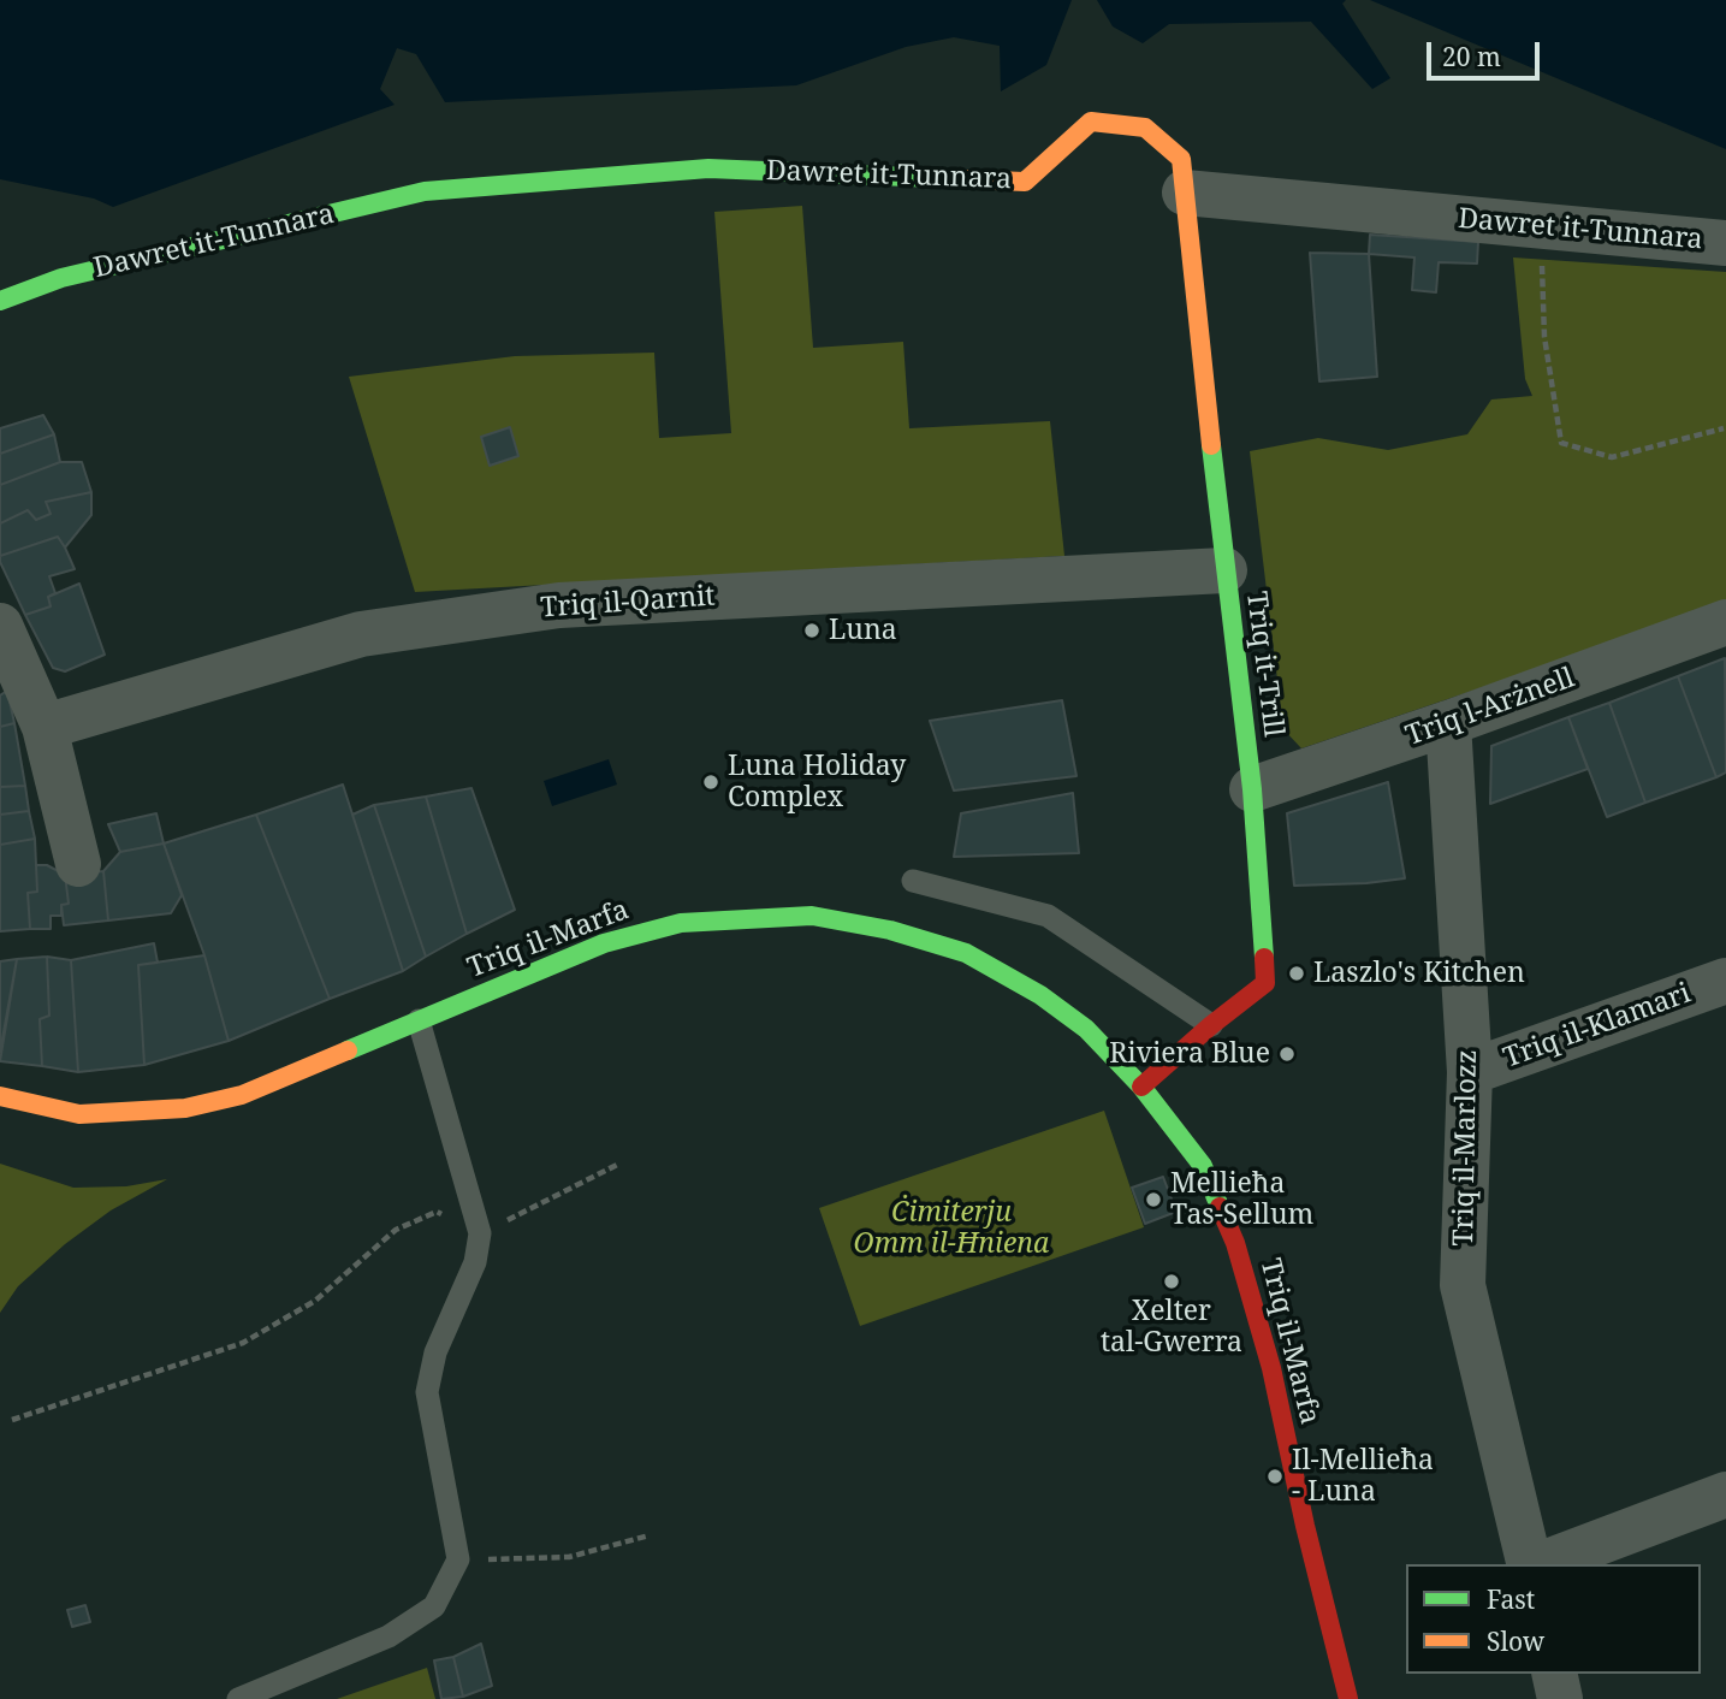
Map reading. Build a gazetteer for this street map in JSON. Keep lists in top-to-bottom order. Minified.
{"streets":{"street":["Dawret it-Tunnara","Triq il-Qarnit","Triq it-Trill","Triq l-Arżnell","Triq il-Marfa","Triq il-Klamari","Triq il-Marlozz"]},"crossings":[["Dawret it-Tunnara","Triq it-Trill"],["Triq il-Qarnit","Triq it-Trill"],["Triq it-Trill","Triq l-Arżnell"],["Triq it-Trill","Triq il-Marfa"],["Triq l-Arżnell","Triq il-Marlozz"],["Triq il-Klamari","Triq il-Marlozz"]],"parks":["Ċimiterju Omm il-Ħniena"],"places":["Luna","Luna Holiday Complex","Laszlo's Kitchen","Riviera Blue","Mellieħa Tas-Sellum","Xelter tal-Gwerra","Il-Mellieħa - Luna"],"legend":["Fast","Slow"],"scale_bar":"20 m"}
